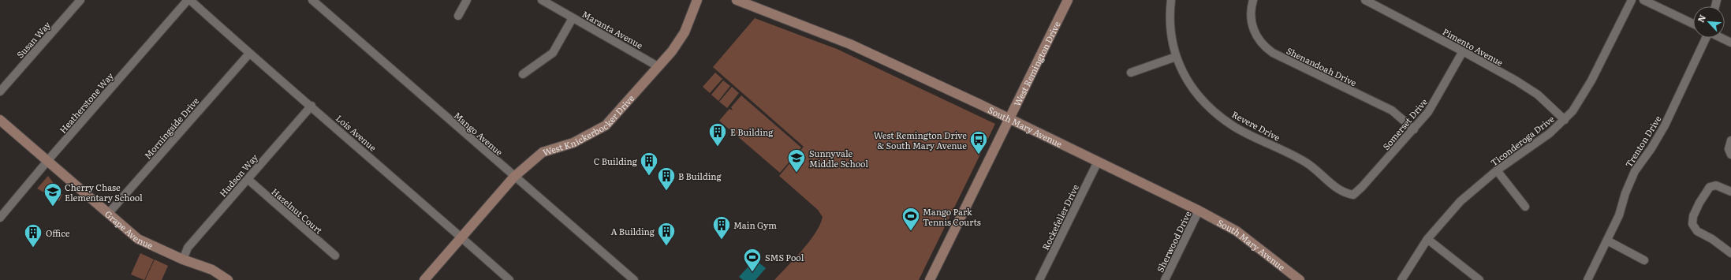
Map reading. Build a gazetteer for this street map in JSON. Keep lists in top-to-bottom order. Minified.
{"streets":{"street":["Maranta Avenue","Susan Way","Pimento Avenue","West Remington Drive","Shenandoah Drive","Heatherstone Way","West Knickerbocker Drive","Somerset Drive","Revere Drive","South Mary Avenue","Morningside Drive","Lois Avenue","Mango Avenue","Ticonderoga Drive","Trenton Drive","Hudson Way","Hazelnut Court","Rockefeller Drive","Grape Avenue","Sherwood Drive"]},"crossings":[["Maranta Avenue","West Knickerbocker Drive"],["Pimento Avenue","Somerset Drive"],["Pimento Avenue","Ticonderoga Drive"],["West Remington Drive","South Mary Avenue"],["Shenandoah Drive","Somerset Drive"],["Heatherstone Way","Grape Avenue"],["West Knickerbocker Drive","Lois Avenue"],["West Knickerbocker Drive","Mango Avenue"],["Somerset Drive","Revere Drive"],["South Mary Avenue","Rockefeller Drive"],["South Mary Avenue","Sherwood Drive"],["Morningside Drive","Lois Avenue"],["Morningside Drive","Grape Avenue"],["Lois Avenue","Hudson Way"],["Hudson Way","Hazelnut Court"],["Hudson Way","Grape Avenue"]],"places":{"building":["E Building","C Building","B Building","Main Gym","A Building","Office"],"bus stop":["West Remington Drive & South Mary Avenue"],"school or university":["Sunnyvale Middle School","Cherry Chase Elementary School"],"sports":["Mango Park Tennis Courts","SMS Pool"]},"north":"top left"}
